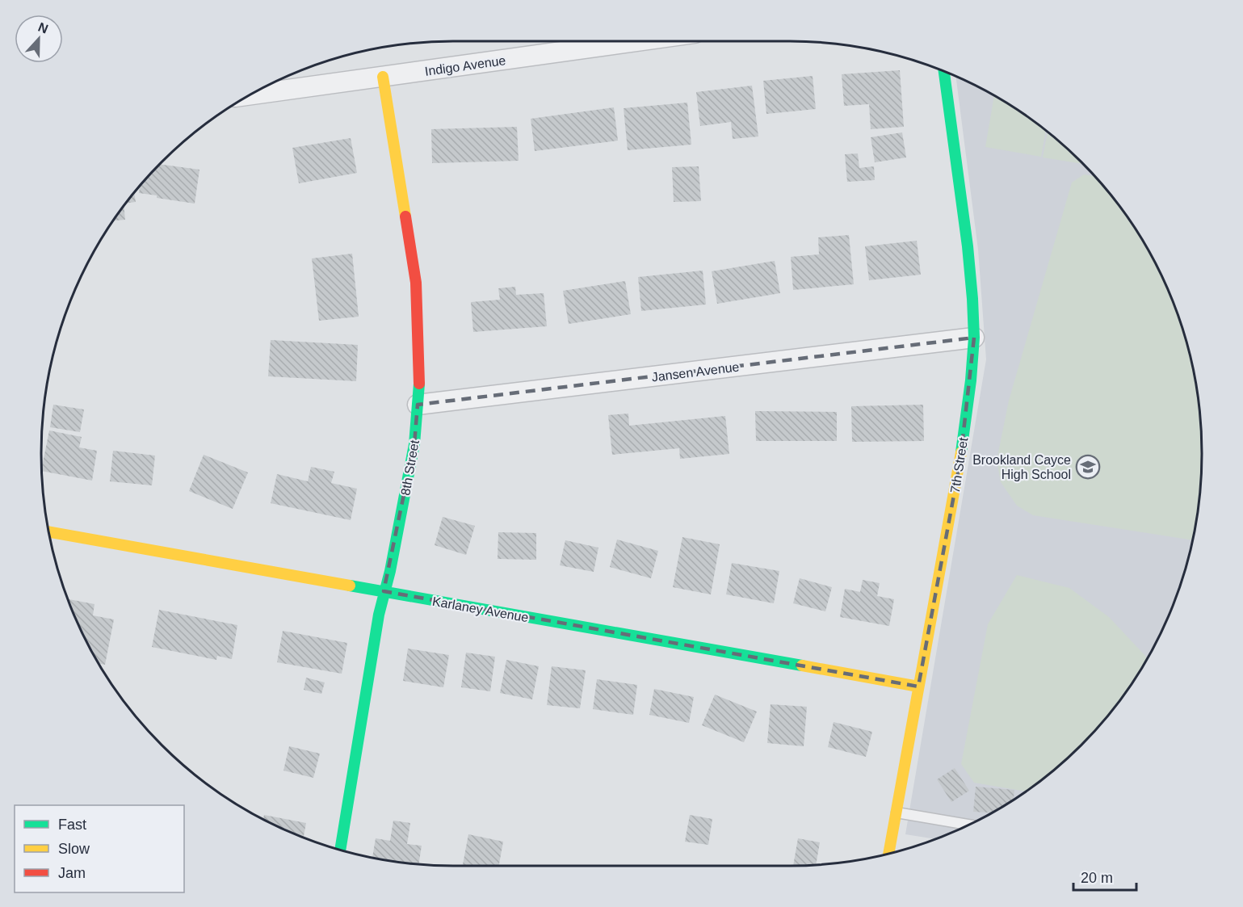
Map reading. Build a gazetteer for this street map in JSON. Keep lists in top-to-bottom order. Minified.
{"streets":{"street":["Indigo Avenue","Jansen Avenue","7th Street","8th Street","Karlaney Avenue"]},"crossings":[["Indigo Avenue","8th Street"],["Jansen Avenue","7th Street"],["Jansen Avenue","8th Street"],["7th Street","Karlaney Avenue"],["8th Street","Karlaney Avenue"]],"places":{"school or university":["Brookland Cayce High School"]},"legend":["Fast","Slow","Jam"],"scale_bar":"20 m","north":"top"}
